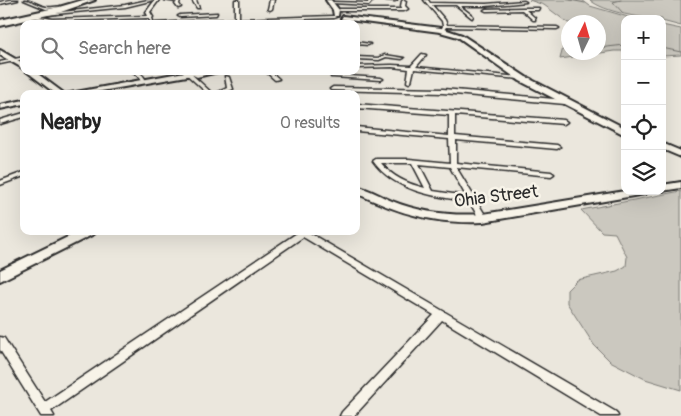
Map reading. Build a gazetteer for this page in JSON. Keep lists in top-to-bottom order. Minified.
{"streets":{"street":["Ohia Street"]},"north":"top","page":{"map_buttons":["+","−"],"search":"Search here","heading":["Nearby","0 results"]}}
